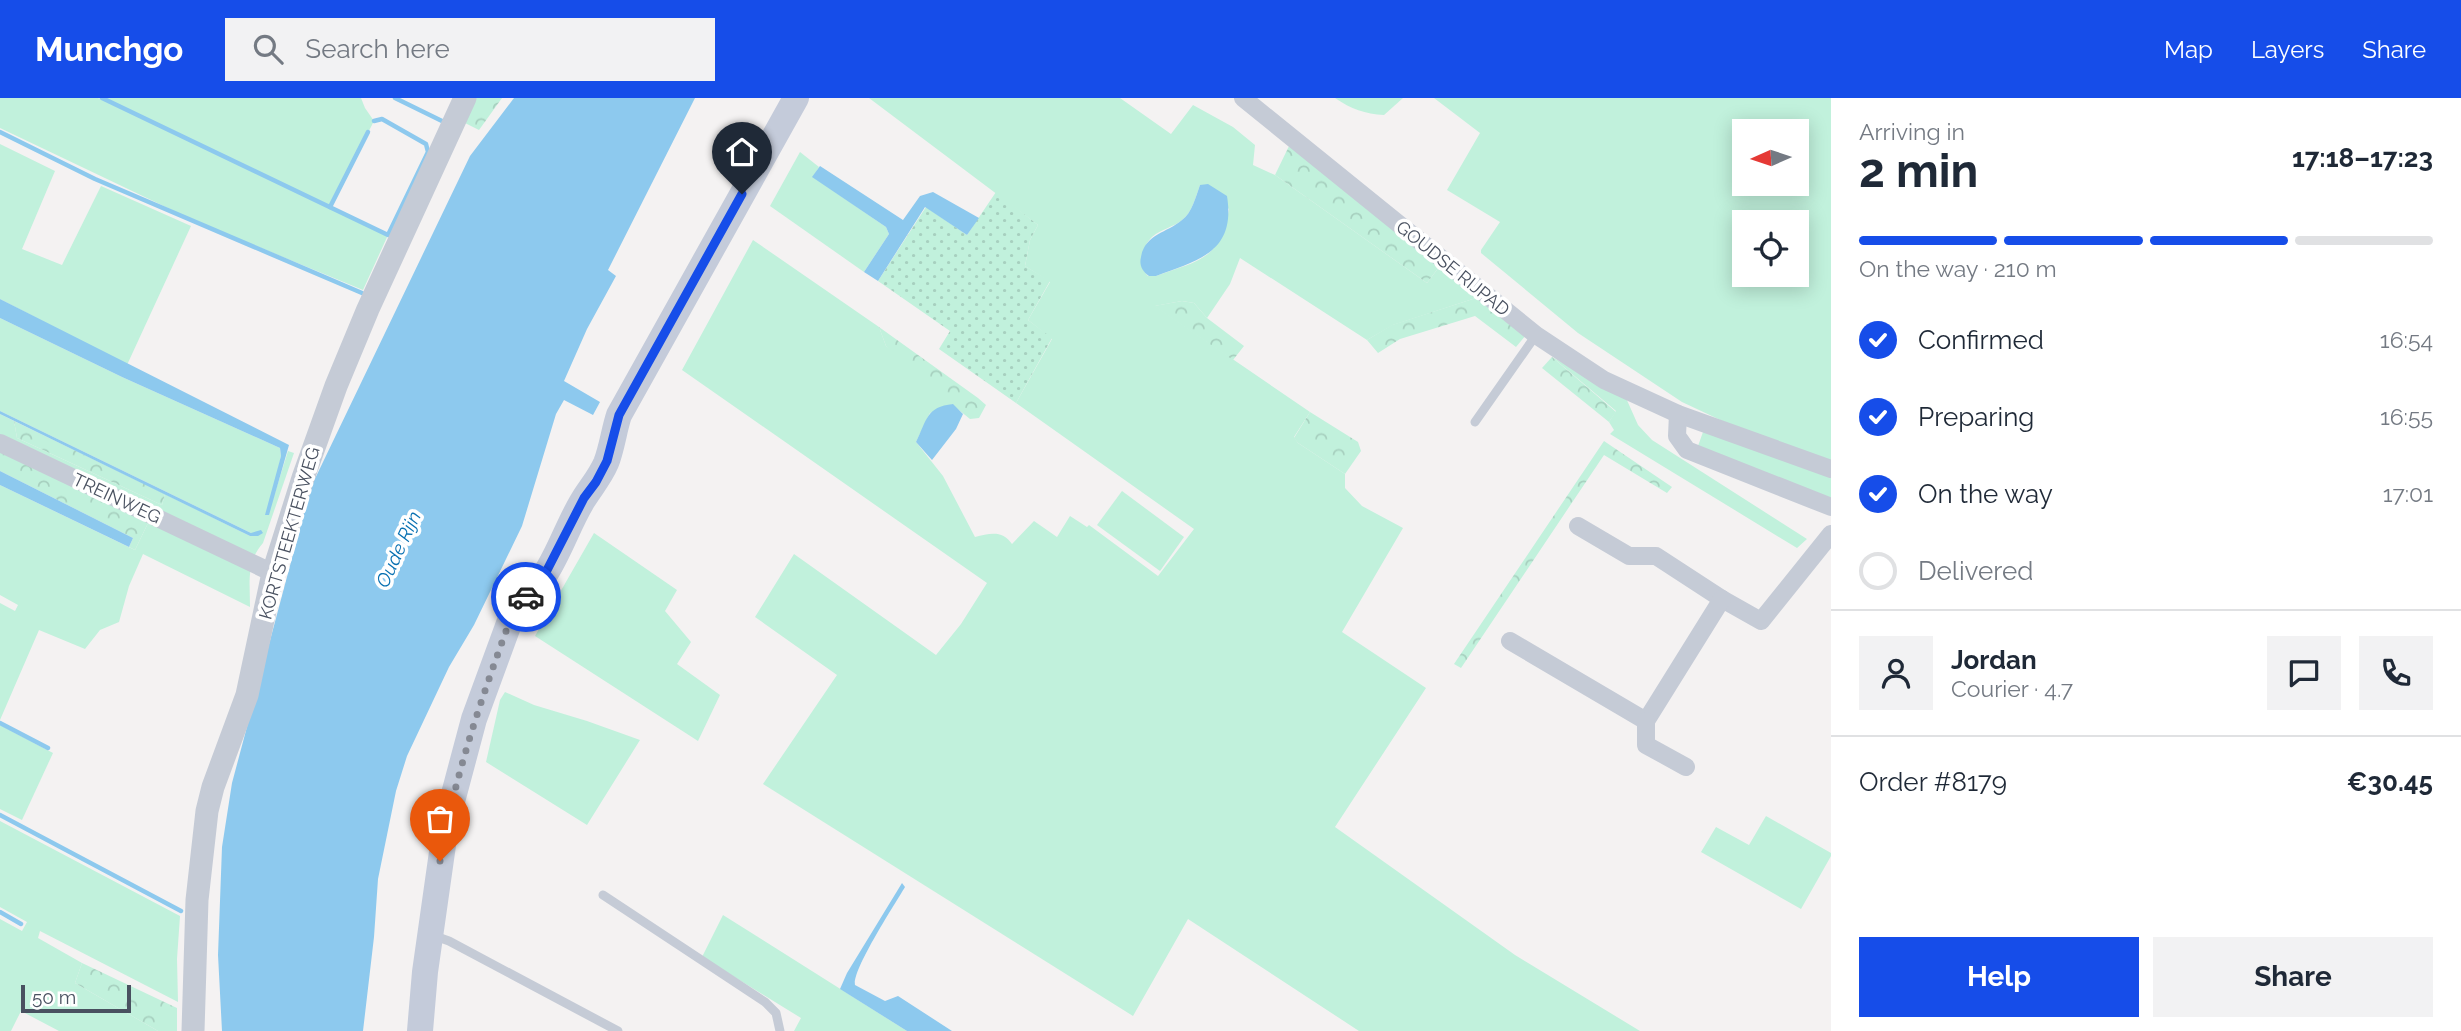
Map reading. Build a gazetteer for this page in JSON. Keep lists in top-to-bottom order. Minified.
{"streets":{"street":["GOUDSE RIJPAD","TREINWEG","KORTSTEEKTERWEG"]},"crossings":[["TREINWEG","KORTSTEEKTERWEG"]],"water":["Oude Rijn"],"scale_bar":"50 m","north":"left","page":{"header":"Munchgo","search":"Search here","nav":["Map","Layers","Share"],"heading":["2 min","Arriving in","17:18–17:23"],"panel":["Jordan","Courier · 4.7","Order #8179","€30.45"],"bar":"On the way · 210 m","list":[["Confirmed","16:54"],["Preparing","16:55"],["On the way","17:01"],"Delivered"],"buttons":["Help","Share"],"scale":"50 m"}}
